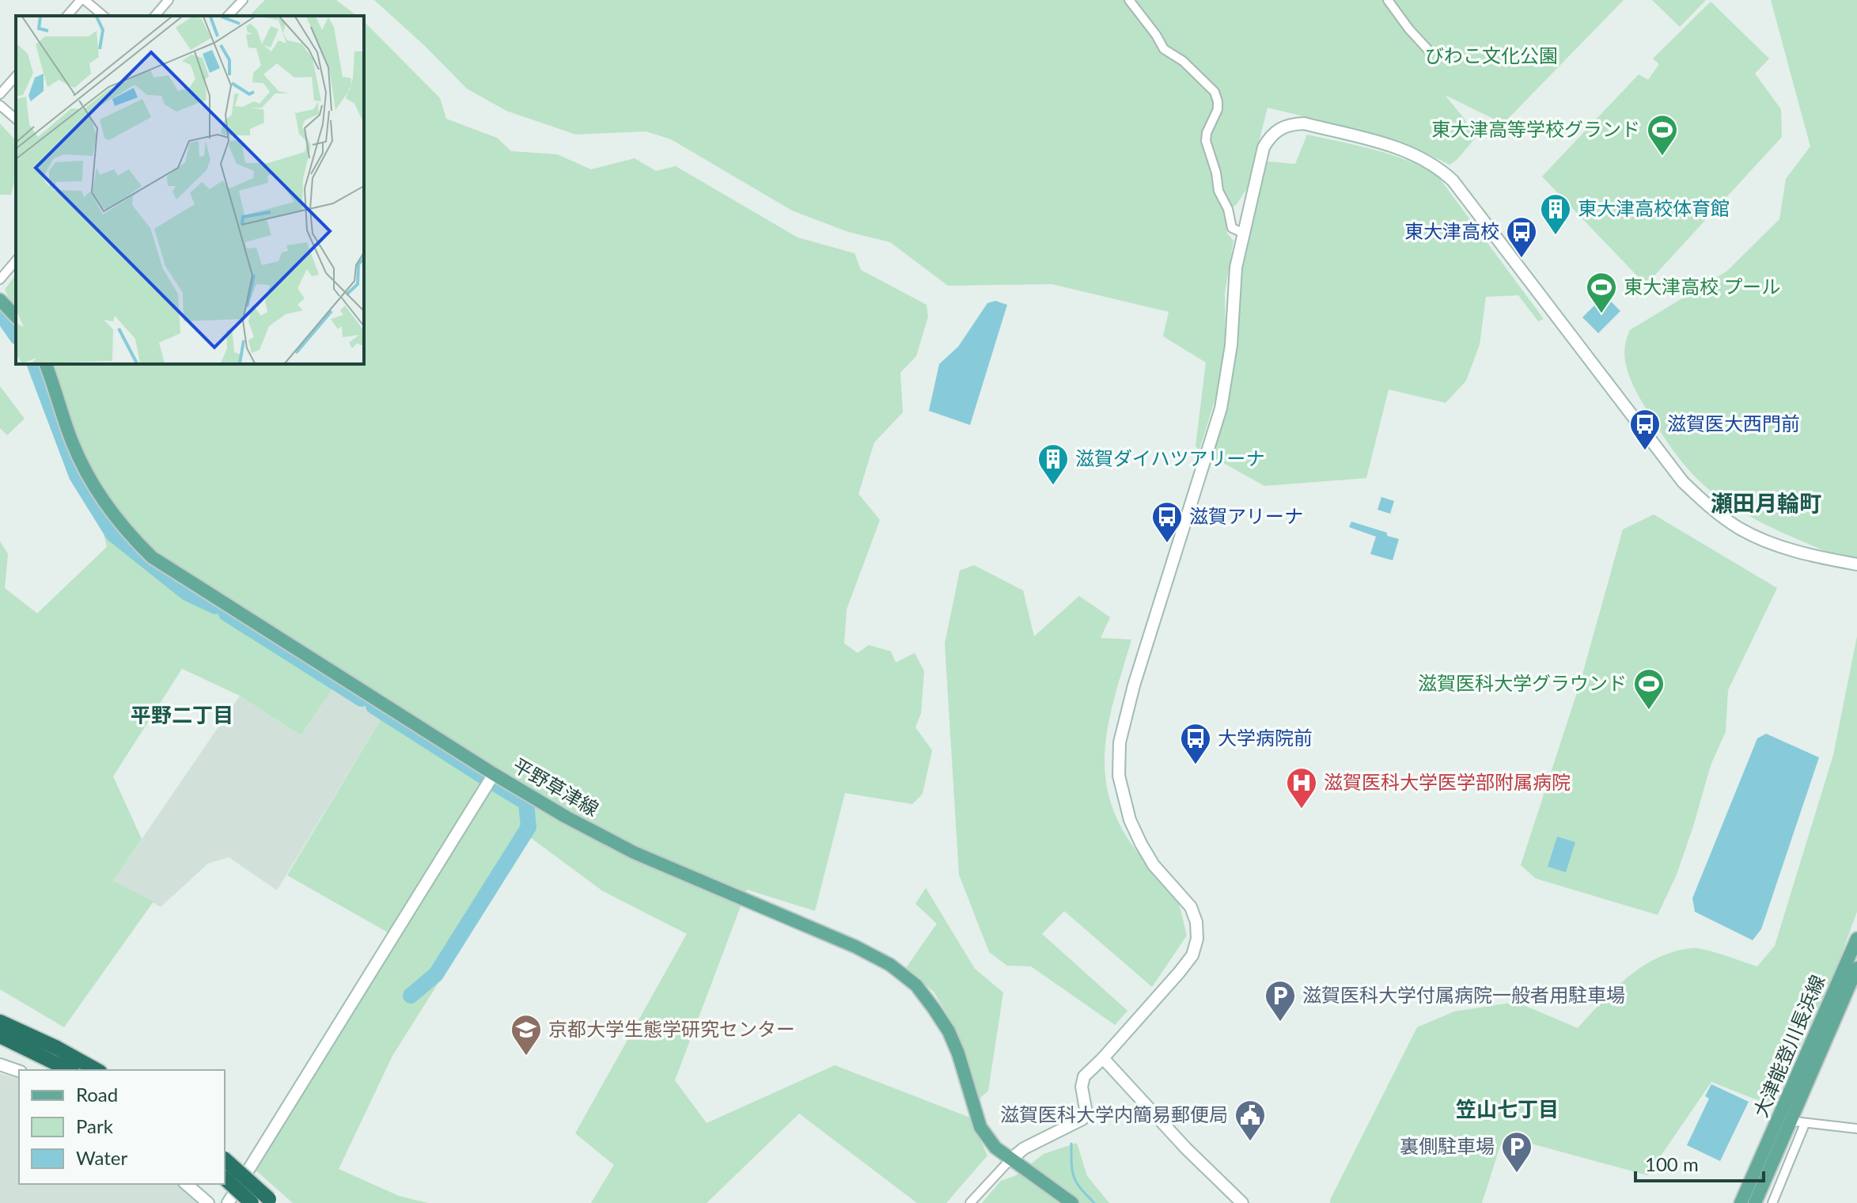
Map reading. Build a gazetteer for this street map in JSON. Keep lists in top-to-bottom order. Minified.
{"streets":{"main road":["平野草津線","大津能登川長浜線"]},"districts":["瀬田月輪町","平野二丁目","笠山七丁目"],"parks":["びわこ文化公園"],"places":{"sports":["東大津高等学校グランド","東大津高校 プール","滋賀医科大学グラウンド"],"building":["東大津高校体育館","滋賀ダイハツアリーナ"],"bus stop":["東大津高校","滋賀医大西門前","滋賀アリーナ","大学病院前"],"hospital":["滋賀医科大学医学部附属病院"],"parking":["滋賀医科大学付属病院一般者用駐車場","裏側駐車場"],"school or university":["京都大学生態学研究センター"],"public building":["滋賀医科大学内簡易郵便局"]},"legend":["Road","Park","Water"],"scale_bar":"100 m"}
